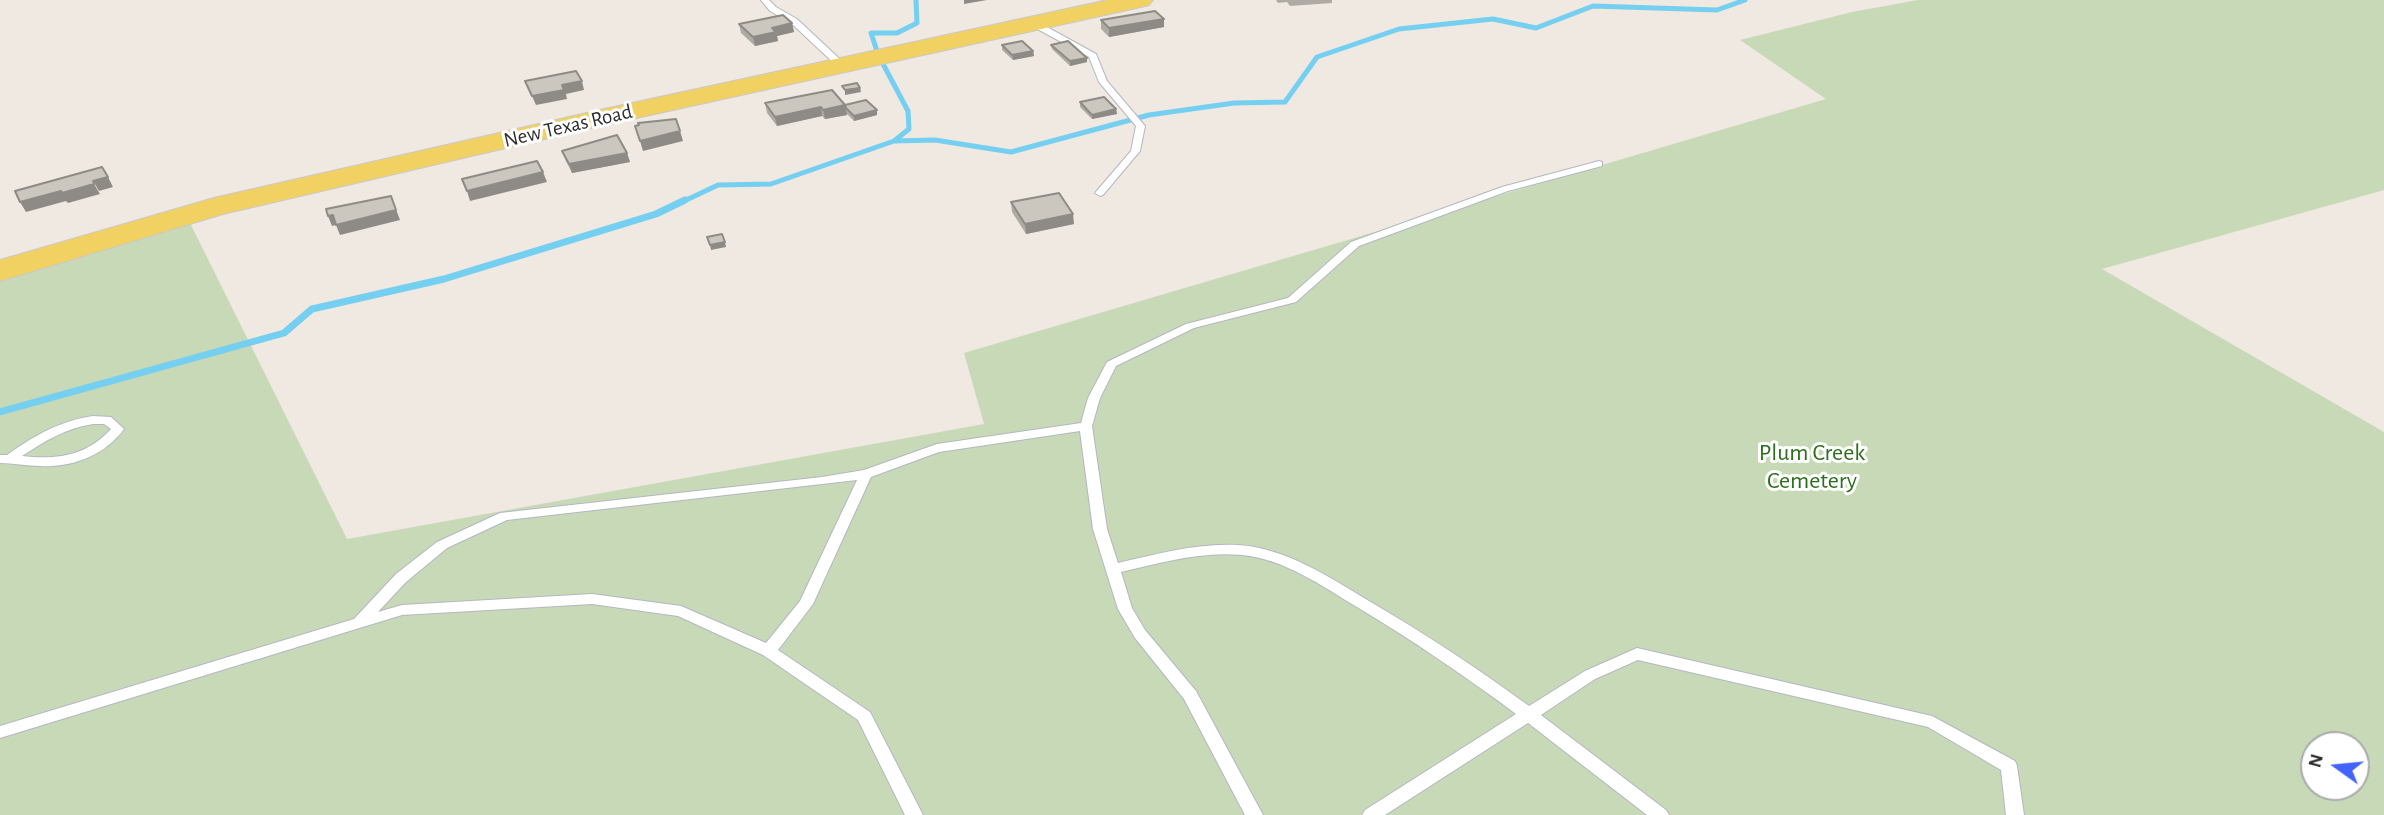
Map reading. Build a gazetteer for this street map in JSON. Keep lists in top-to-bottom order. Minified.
{"streets":{"main road":["New Texas Road"]},"parks":["Plum Creek Cemetery"],"north":"left"}
